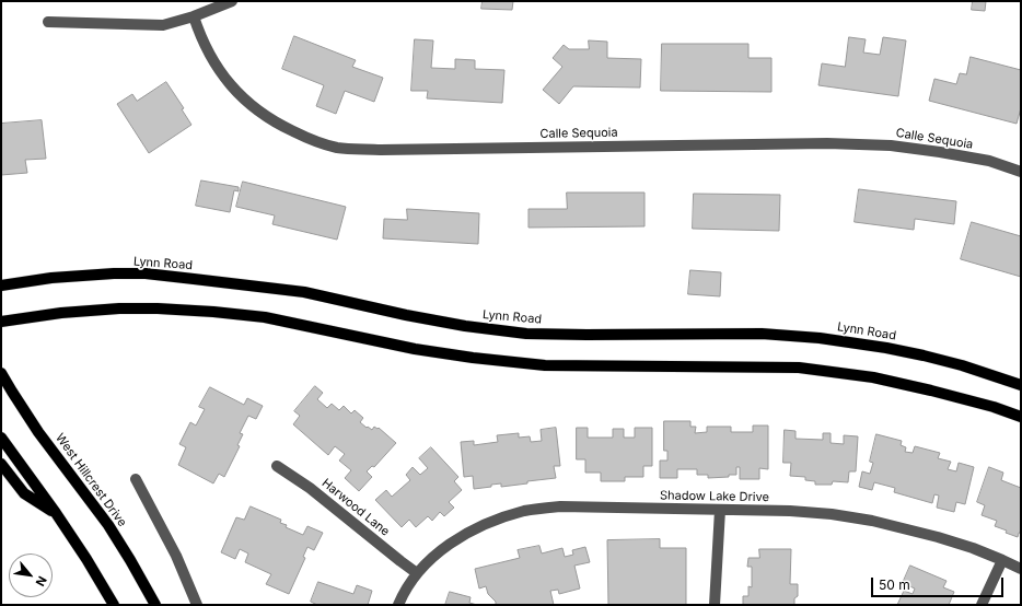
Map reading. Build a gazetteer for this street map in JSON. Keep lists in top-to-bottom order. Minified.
{"streets":{"main road":["Lynn Road","West Hillcrest Drive"],"street":["Calle Sequoia","Shadow Lake Drive","Harwood Lane"]},"crossings":[["Shadow Lake Drive","Harwood Lane"]],"scale_bar":"50 m","north":"bottom right"}
